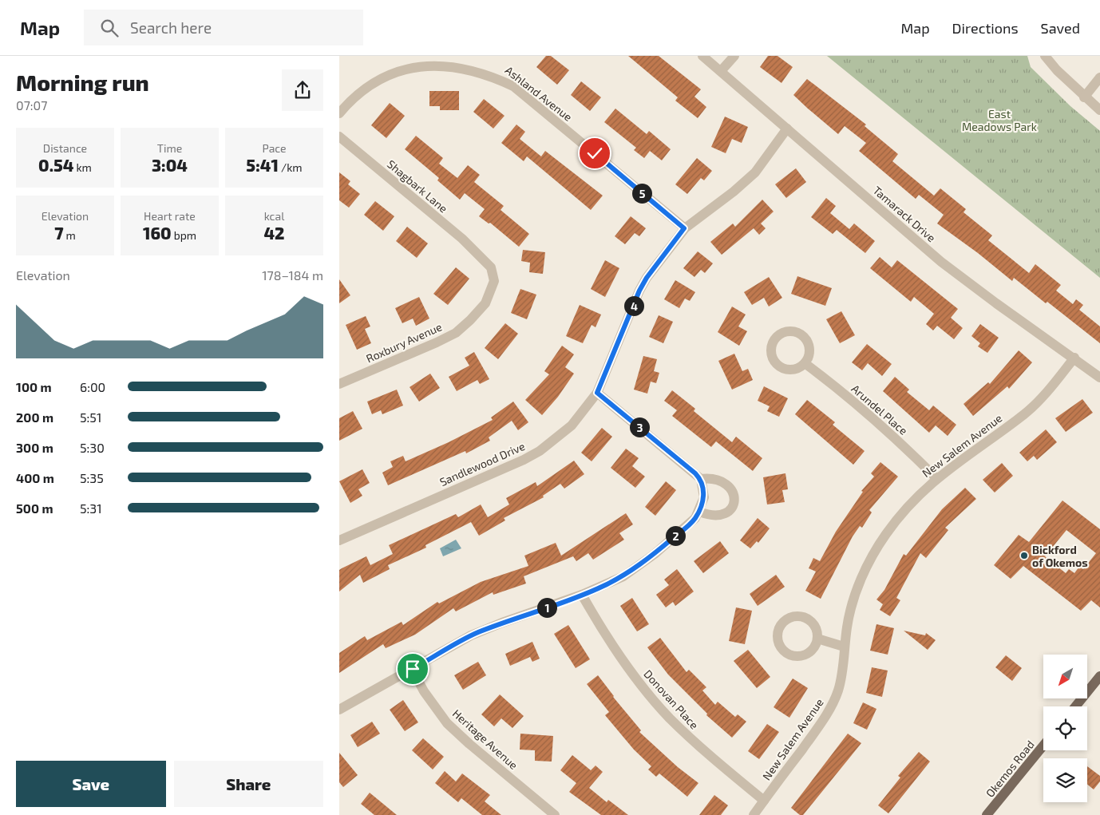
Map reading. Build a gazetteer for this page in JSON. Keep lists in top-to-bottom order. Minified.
{"streets":{"main road":["Okemos Road"],"street":["Ashland Avenue","Shagbark Lane","Tamarack Drive","Roxbury Avenue","Arundel Place","New Salem Avenue","Sandlewood Drive","Donovan Place","Heritage Avenue"]},"crossings":[["Ashland Avenue","Sandlewood Drive"],["Shagbark Lane","Roxbury Avenue"],["Tamarack Drive","New Salem Avenue"],["Tamarack Drive","Sandlewood Drive"],["Arundel Place","New Salem Avenue"],["New Salem Avenue","Donovan Place"]],"parks":["East Meadows Park"],"places":["Bickford of Okemos"],"north":"bottom left","page":{"header":"Map","search":"Search here","nav":["Map","Directions","Saved"],"heading":["Morning run","07:07"],"stats":[["Distance","0.54 km"],["Time","3:04"],["Pace","5:41 /km"],["Elevation","7 m"],["Heart rate","160 bpm"],["kcal","42"]],"pins":["5","4","3","2","1"],"chart":["Elevation","178–184 m"],"list":[{"name":"100 m","note":"6:00"},{"name":"200 m","note":"5:51"},{"name":"300 m","note":"5:30"},{"name":"400 m","note":"5:35"},{"name":"500 m","note":"5:31"}],"buttons":["Save","Share"]}}
